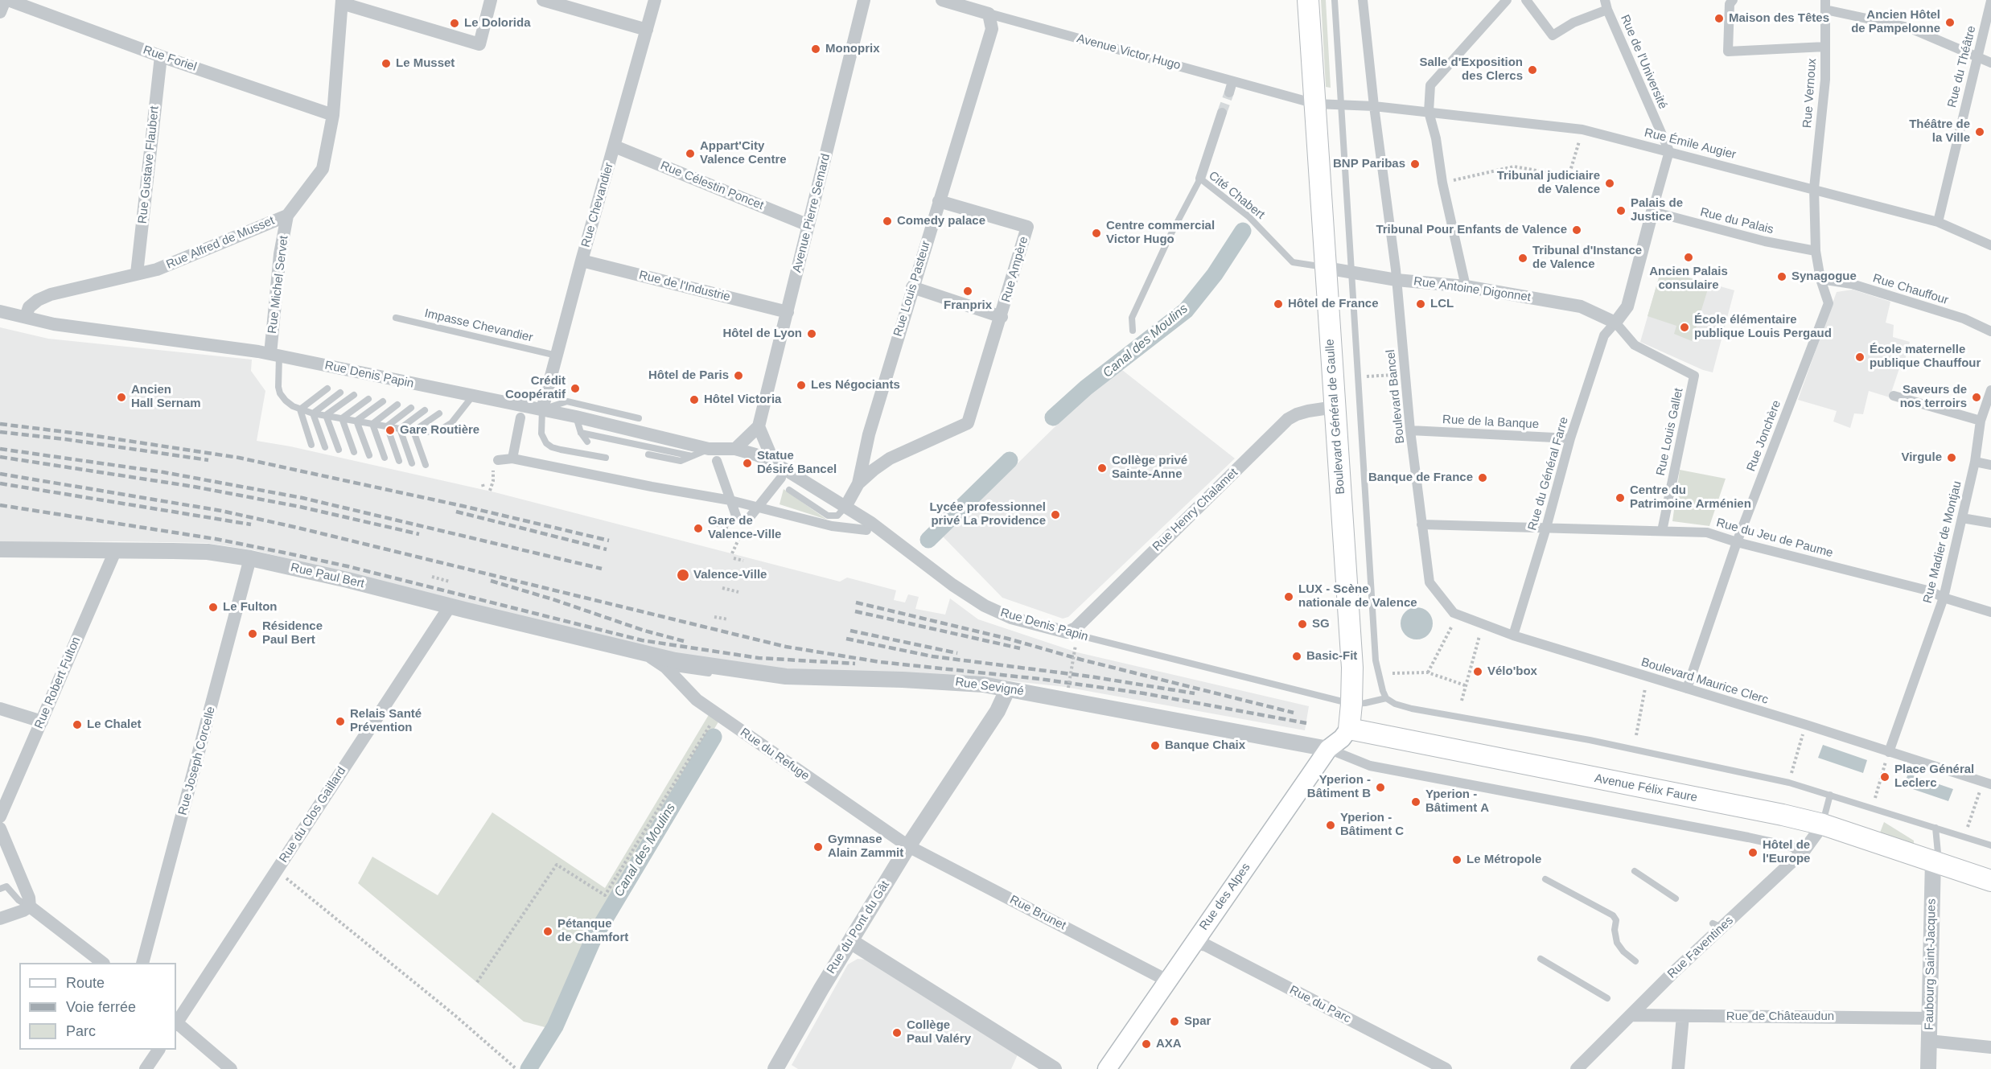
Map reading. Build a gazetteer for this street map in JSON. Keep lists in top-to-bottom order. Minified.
{"streets":{"main road":["Boulevard Général de Gaulle","Avenue Félix Faure","Rue des Alpes"],"street":["Avenue Victor Hugo","Rue Foriel","Rue de l'Université","Rue du Théâtre","Rue Vernoux","Rue Émile Augier","Rue Gustave Flaubert","Rue Célestin Poncet","Rue Chevandier","Avenue Pierre Semard","Rue du Palais","Rue Alfred de Musset","Rue Ampère","Rue Michel Servet","Rue de l'Industrie","Rue Louis Pasteur","Rue Antoine Digonnet","Rue Chauffour","Rue Denis Papin","Boulevard Bancel","Rue de la Banque","Rue Louis Gallet","Rue Jonchère","Rue du Général Farre","Rue Henry Chalamet","Rue du Jeu de Paume","Rue Madier de Montjau","Rue Paul Bert","Boulevard Maurice Clerc","Rue Robert Fulton","Rue Sevigné","Rue du Refuge","Rue Joseph Corcelle","Rue du Clos Gaillard","Rue Brunet","Rue du Pont du Gât","Rue Faventines","Faubourg Saint-Jacques","Rue du Parc","Rue de Châteaudun"],"lane":["Cité Chabert","Impasse Chevandier"]},"crossings":[["Avenue Victor Hugo","Rue Émile Augier"],["Avenue Victor Hugo","Rue Louis Pasteur"],["Avenue Victor Hugo","Boulevard Général de Gaulle"],["Rue Foriel","Rue Gustave Flaubert"],["Rue Foriel","Rue Alfred de Musset"],["Rue de l'Université","Rue Émile Augier"],["Rue du Théâtre","Rue Émile Augier"],["Rue Vernoux","Rue Émile Augier"],["Rue Vernoux","Rue du Palais"],["Rue Vernoux","Rue Chauffour"],["Rue Vernoux","Rue Jonchère"],["Rue Émile Augier","Boulevard Bancel"],["Rue Gustave Flaubert","Rue Alfred de Musset"],["Rue Célestin Poncet","Rue Chevandier"],["Rue Célestin Poncet","Avenue Pierre Semard"],["Cité Chabert","Rue Antoine Digonnet"],["Cité Chabert","Boulevard Général de Gaulle"],["Rue Chevandier","Rue de l'Industrie"],["Rue Chevandier","Impasse Chevandier"],["Rue Chevandier","Rue Denis Papin"],["Avenue Pierre Semard","Rue de l'Industrie"],["Rue Alfred de Musset","Rue Michel Servet"],["Rue Alfred de Musset","Rue Denis Papin"],["Rue Ampère","Rue Louis Pasteur"],["Rue Michel Servet","Rue Denis Papin"],["Rue Louis Pasteur","Rue Denis Papin"],["Rue Antoine Digonnet","Boulevard Bancel"],["Rue Antoine Digonnet","Boulevard Général de Gaulle"],["Rue Antoine Digonnet","Rue Louis Gallet"],["Rue Antoine Digonnet","Rue du Général Farre"],["Rue Denis Papin","Boulevard Général de Gaulle"],["Rue Denis Papin","Rue Henry Chalamet"],["Boulevard Bancel","Rue de la Banque"],["Boulevard Bancel","Rue du Général Farre"],["Boulevard Bancel","Rue du Jeu de Paume"],["Boulevard Bancel","Boulevard Maurice Clerc"],["Boulevard Général de Gaulle","Rue Henry Chalamet"],["Boulevard Général de Gaulle","Avenue Félix Faure"],["Boulevard Général de Gaulle","Rue des Alpes"],["Rue de la Banque","Rue du Général Farre"],["Rue Louis Gallet","Rue du Général Farre"],["Rue Louis Gallet","Rue du Jeu de Paume"],["Rue Jonchère","Rue du Jeu de Paume"],["Rue Jonchère","Boulevard Maurice Clerc"],["Rue du Général Farre","Rue du Jeu de Paume"],["Rue du Général Farre","Boulevard Maurice Clerc"],["Rue du Jeu de Paume","Rue Madier de Montjau"],["Rue Madier de Montjau","Boulevard Maurice Clerc"],["Rue Paul Bert","Rue Robert Fulton"],["Rue Paul Bert","Rue Sevigné"],["Rue Paul Bert","Rue du Refuge"],["Rue Paul Bert","Rue Joseph Corcelle"],["Rue Paul Bert","Rue du Clos Gaillard"],["Rue Sevigné","Rue du Refuge"],["Rue Sevigné","Rue des Alpes"],["Rue Sevigné","Rue du Pont du Gât"],["Rue du Refuge","Rue Brunet"],["Rue du Refuge","Rue du Pont du Gât"],["Avenue Félix Faure","Rue des Alpes"],["Avenue Félix Faure","Rue Faventines"],["Avenue Félix Faure","Faubourg Saint-Jacques"],["Rue des Alpes","Rue Brunet"],["Rue des Alpes","Rue du Parc"],["Rue Brunet","Rue du Pont du Gât"],["Rue Faventines","Rue de Châteaudun"],["Faubourg Saint-Jacques","Rue de Châteaudun"]],"water":["Canal des Moulins"],"places":["Maison des Têtes","Ancien Hôtel de Pampelonne","Le Dolorida","Monoprix","Le Musset","Salle d'Exposition des Clercs","Théâtre de la Ville","Appart'City Valence Centre","BNP Paribas","Tribunal judiciaire de Valence","Palais de Justice","Comedy palace","Tribunal Pour Enfants de Valence","Centre commercial Victor Hugo","Ancien Palais consulaire","Tribunal d'Instance de Valence","Synagogue","Franprix","Hôtel de France","LCL","École élémentaire publique Louis Pergaud","Hôtel de Lyon","École maternelle publique Chauffour","Hôtel de Paris","Les Négociants","Crédit Coopératif","Ancien Hall Sernam","Saveurs de nos terroirs","Hôtel Victoria","Gare Routière","Virgule","Statue Désiré Bancel","Collège privé Sainte-Anne","Banque de France","Centre du Patrimoine Arménien","Lycée professionnel privé La Providence","Gare de Valence-Ville","Valence-Ville","LUX - Scène nationale de Valence","Le Fulton","SG","Résidence Paul Bert","Basic-Fit","Vélo'box","Relais Santé Prévention","Le Chalet","Banque Chaix","Place Général Leclerc","Yperion - Bâtiment B","Yperion - Bâtiment A","Yperion - Bâtiment C","Gymnase Alain Zammit","Hôtel de l'Europe","Le Métropole","Pétanque de Chamfort","Spar","Collège Paul Valéry","AXA"],"legend":["Route","Voie ferrée","Parc"]}
